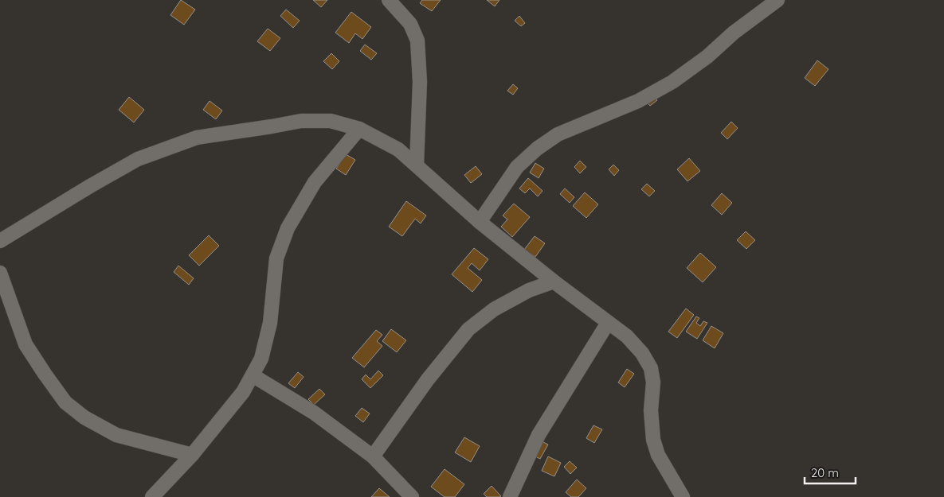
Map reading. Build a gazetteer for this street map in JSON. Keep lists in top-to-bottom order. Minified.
{"scale_bar":"20 m"}
